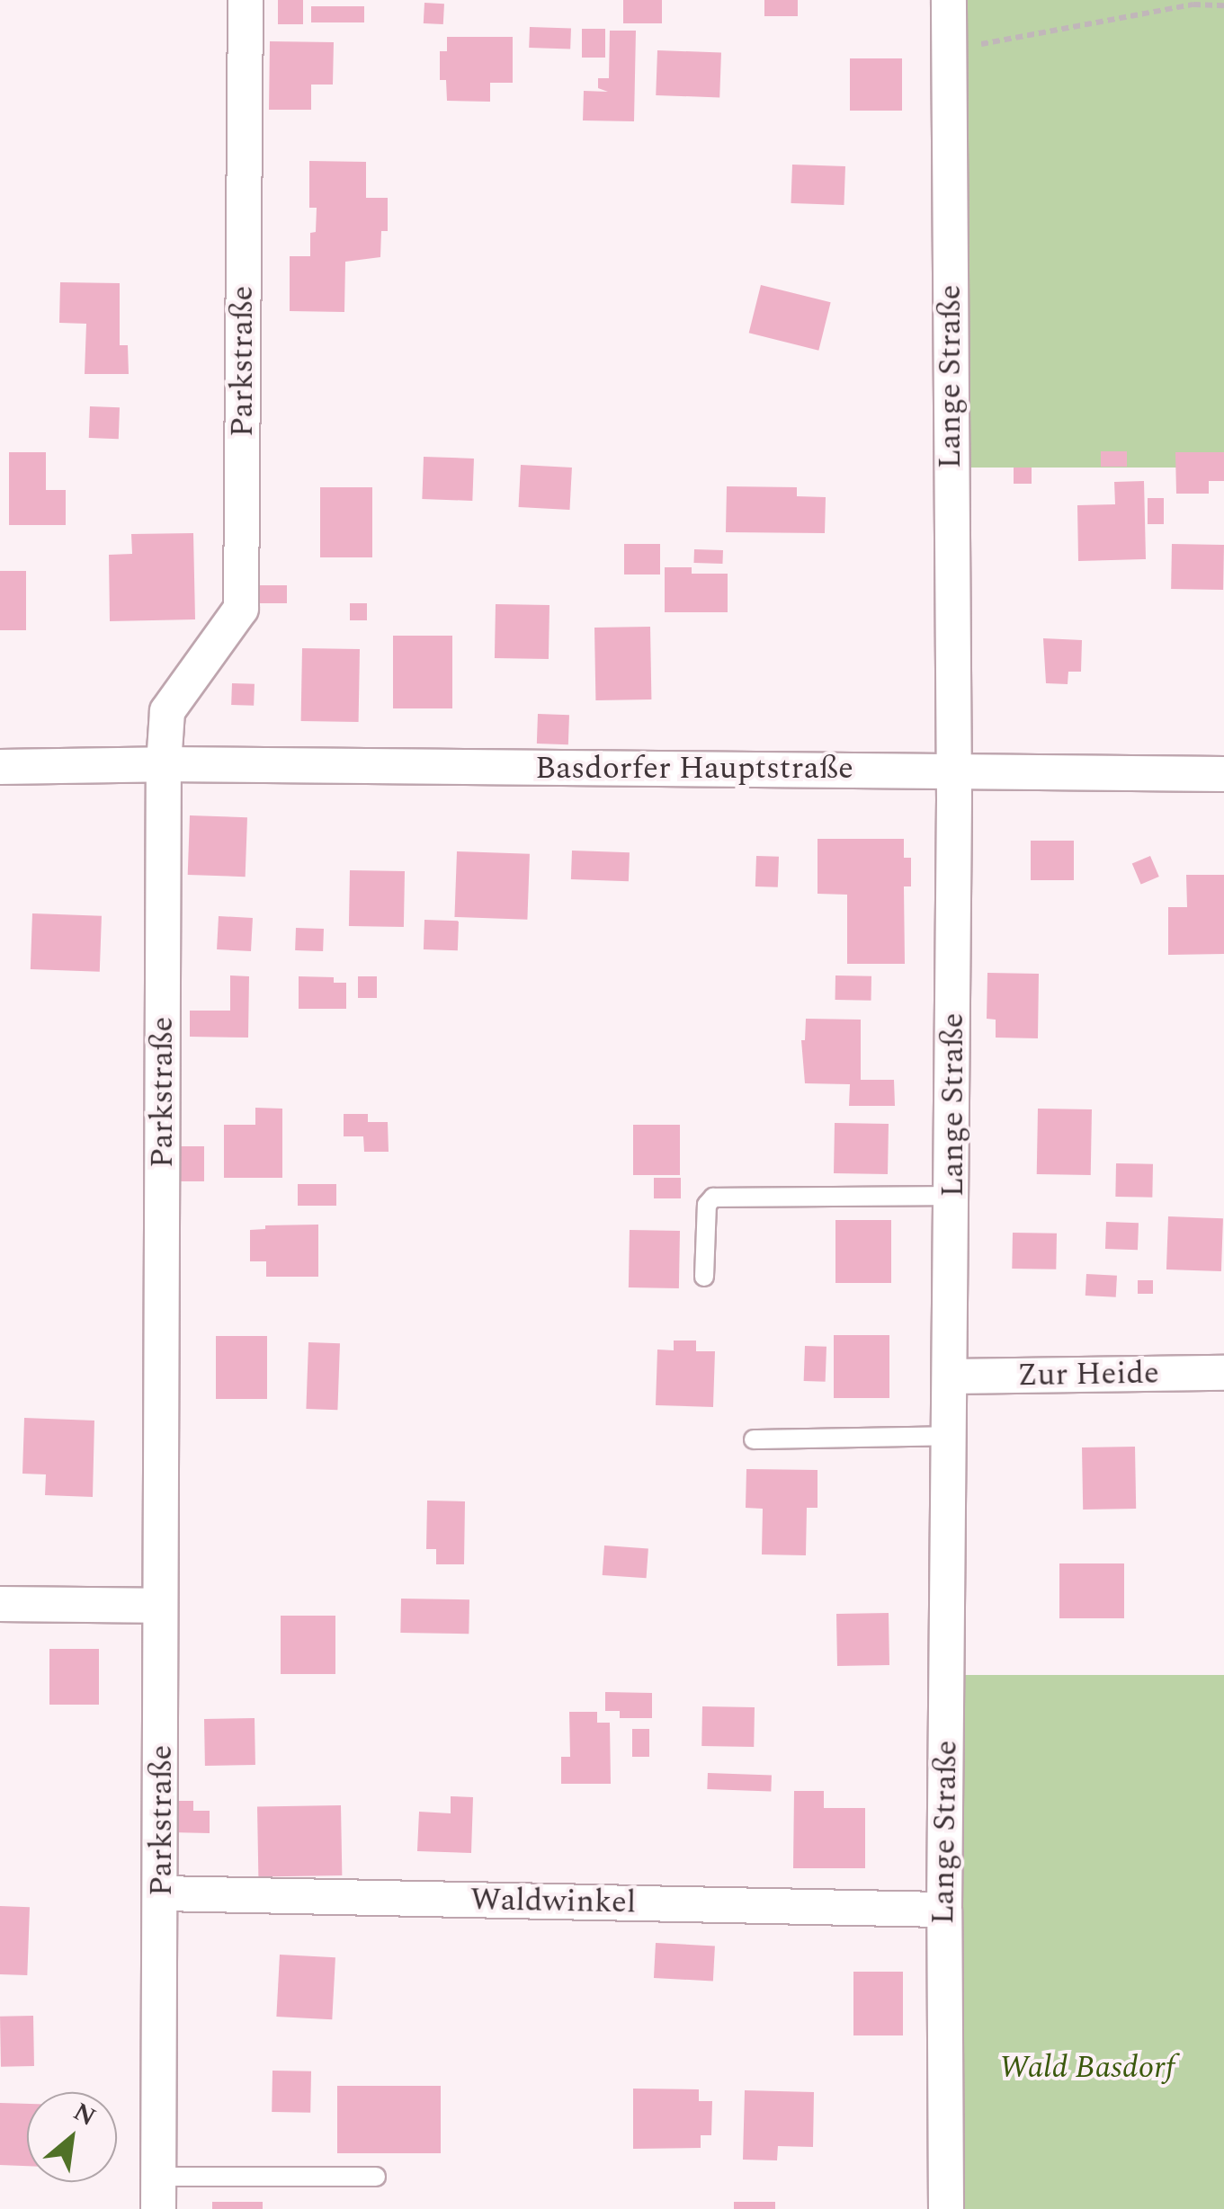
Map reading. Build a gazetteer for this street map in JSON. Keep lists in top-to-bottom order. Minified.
{"streets":{"street":["Parkstraße","Lange Straße","Basdorfer Hauptstraße","Zur Heide","Waldwinkel"]},"crossings":[["Parkstraße","Basdorfer Hauptstraße"],["Parkstraße","Waldwinkel"],["Lange Straße","Basdorfer Hauptstraße"],["Lange Straße","Zur Heide"],["Lange Straße","Waldwinkel"]],"parks":["Wald Basdorf"],"north":"top right"}
